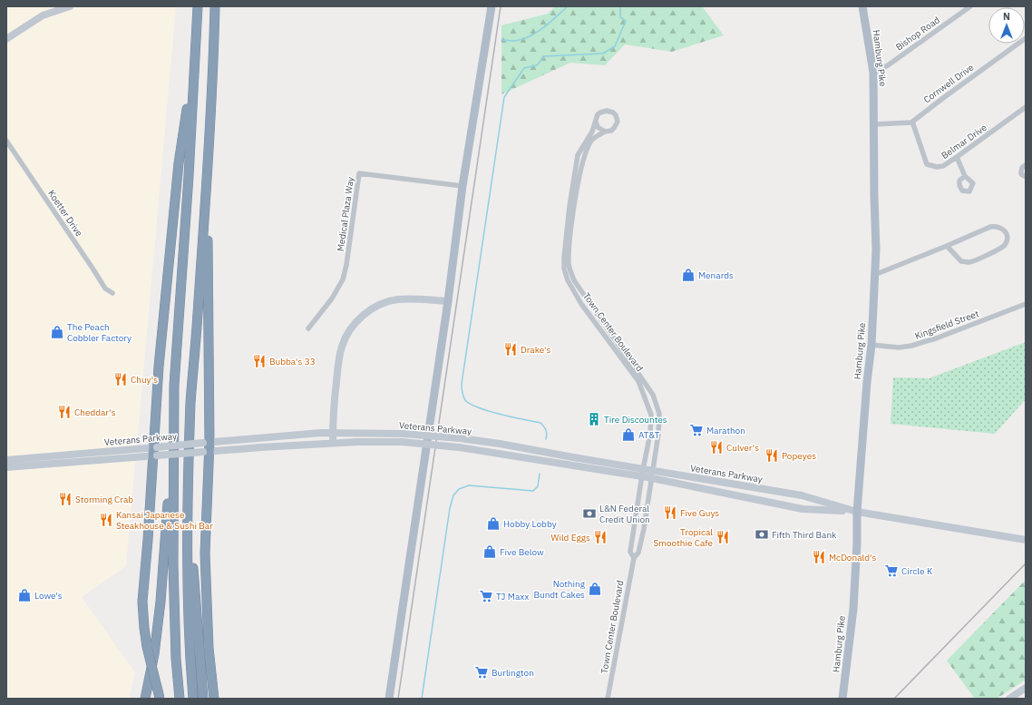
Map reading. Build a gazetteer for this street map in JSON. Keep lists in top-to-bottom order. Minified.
{"streets":{"main road":["Hamburg Pike","Veterans Parkway"],"street":["Bishop Road","Cornwell Drive","Belmar Drive","Koetter Drive","Medical Plaza Way","Kingsfield Street","Town Center Boulevard"]},"crossings":[["Bishop Road","Hamburg Pike"],["Hamburg Pike","Kingsfield Street"],["Hamburg Pike","Veterans Parkway"],["Cornwell Drive","Belmar Drive"],["Town Center Boulevard","Veterans Parkway"]],"places":{"shop":["Menards","The Peach Cobbler Factory","AT&T","Hobby Lobby","Five Below","Nothing Bundt Cakes","Lowe's"],"restaurant":["Drake's","Bubba's 33","Chuy's","Cheddar's","Culver's","Popeyes","Storming Crab","Five Guys","Kansai Japanese Steakhouse & Sushi Bar","Wild Eggs","Tropical Smoothie Cafe","McDonald's"],"building":["Tire Discountes"],"supermarket":["Marathon","Circle K","TJ Maxx","Burlington"],"bank":["L&N Federal Credit Union","Fifth Third Bank"]},"north":"top"}
